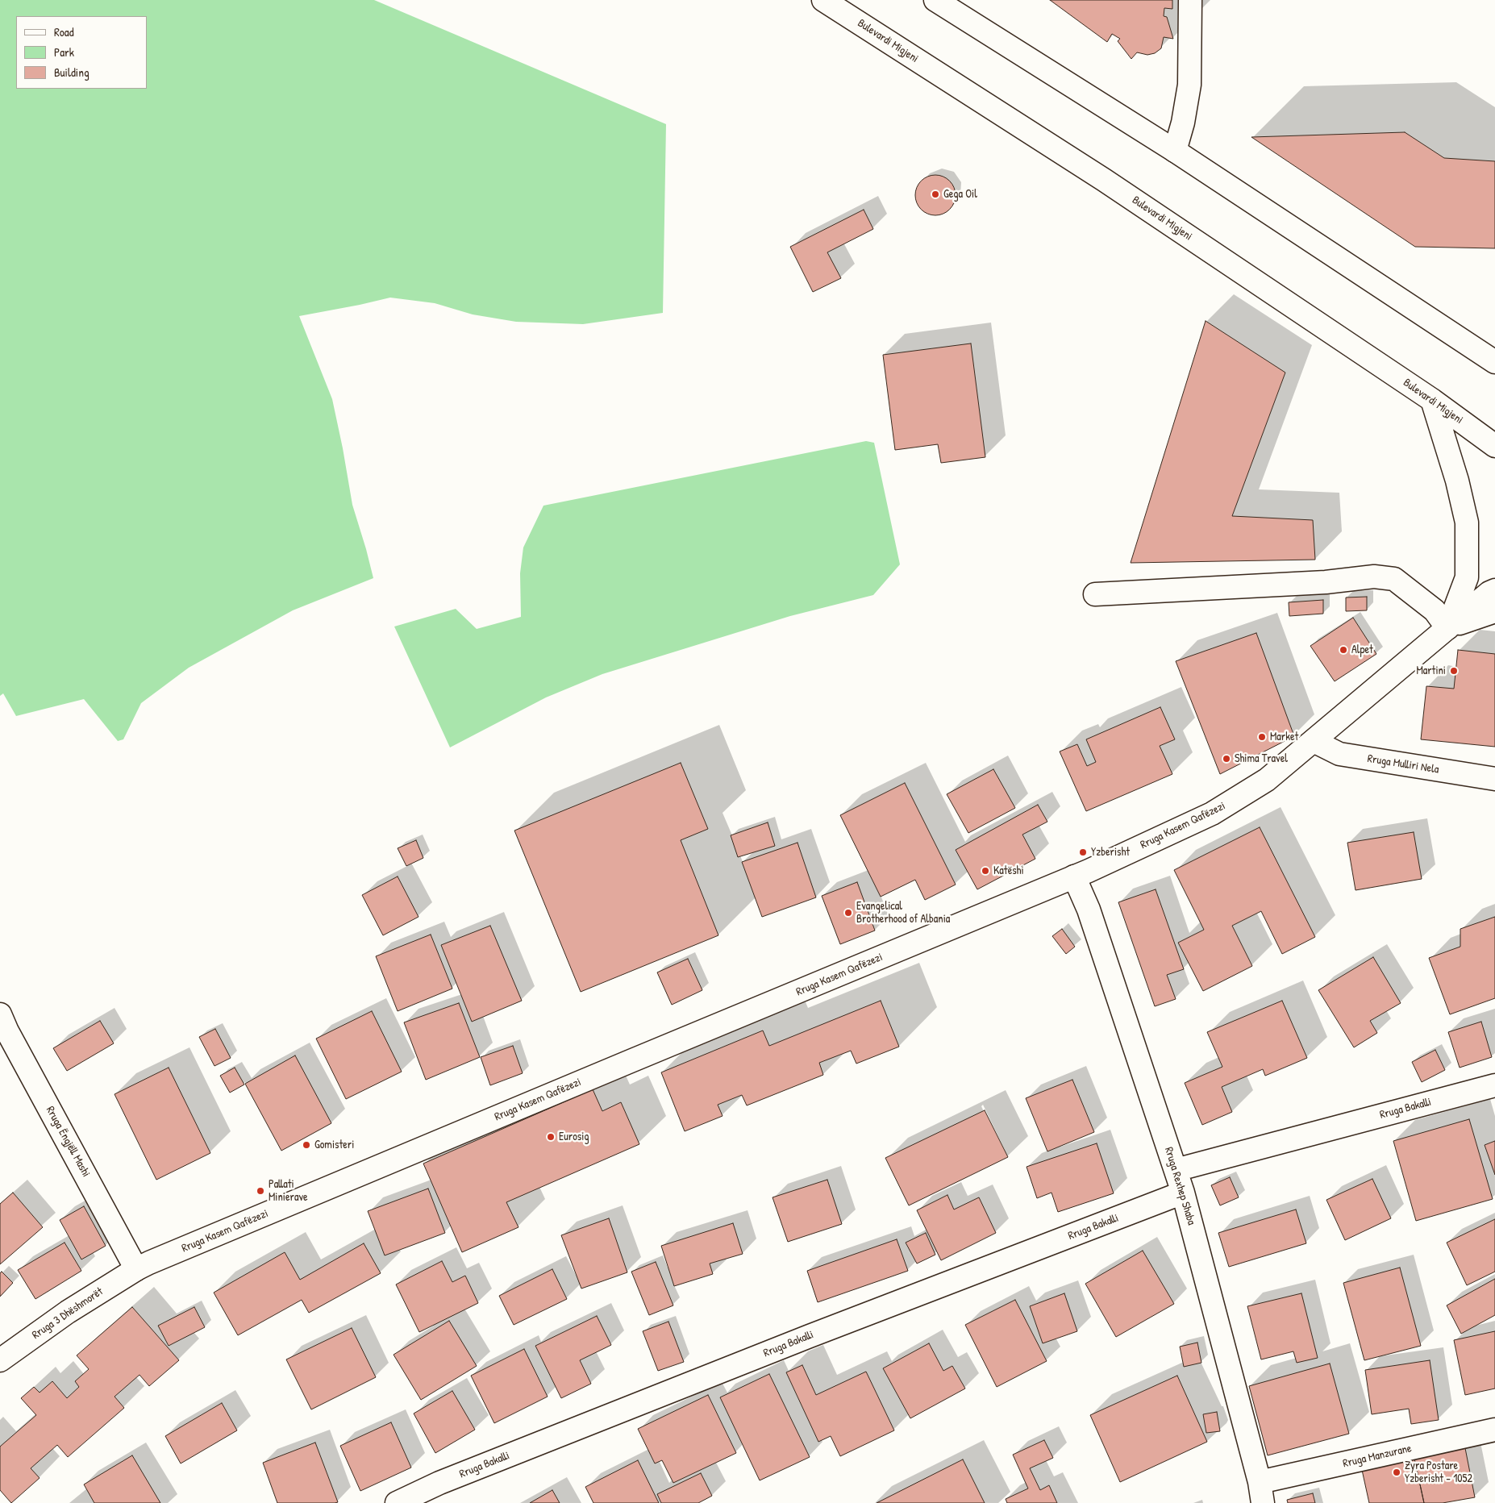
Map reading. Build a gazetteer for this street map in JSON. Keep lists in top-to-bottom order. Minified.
{"streets":{"main road":["Bulevardi Migjeni","Rruga Mulliri Nela","Rruga Kasem Qafëzezi","Rruga Bakalli","Rruga Ëngjëll Mashi","Rruga Rexhep Shaba","Rruga 3 Dhëshmorët","Rruga Manzurane"]},"crossings":[["Rruga Mulliri Nela","Rruga Kasem Qafëzezi"],["Rruga Kasem Qafëzezi","Rruga Ëngjëll Mashi"],["Rruga Kasem Qafëzezi","Rruga Rexhep Shaba"],["Rruga Kasem Qafëzezi","Rruga 3 Dhëshmorët"],["Rruga Bakalli","Rruga Rexhep Shaba"],["Rruga Ëngjëll Mashi","Rruga 3 Dhëshmorët"],["Rruga Rexhep Shaba","Rruga Manzurane"]],"places":["Gega Oil","Alpet","Martini","Market","Shima Travel","Yzberisht","Katëshi","Evangelical Brotherhood of Albania","Eurosig","Gomisteri","Pallati Minierave","Zyra Postare Yzberisht - 1052"],"legend":["Road","Park","Building"]}
